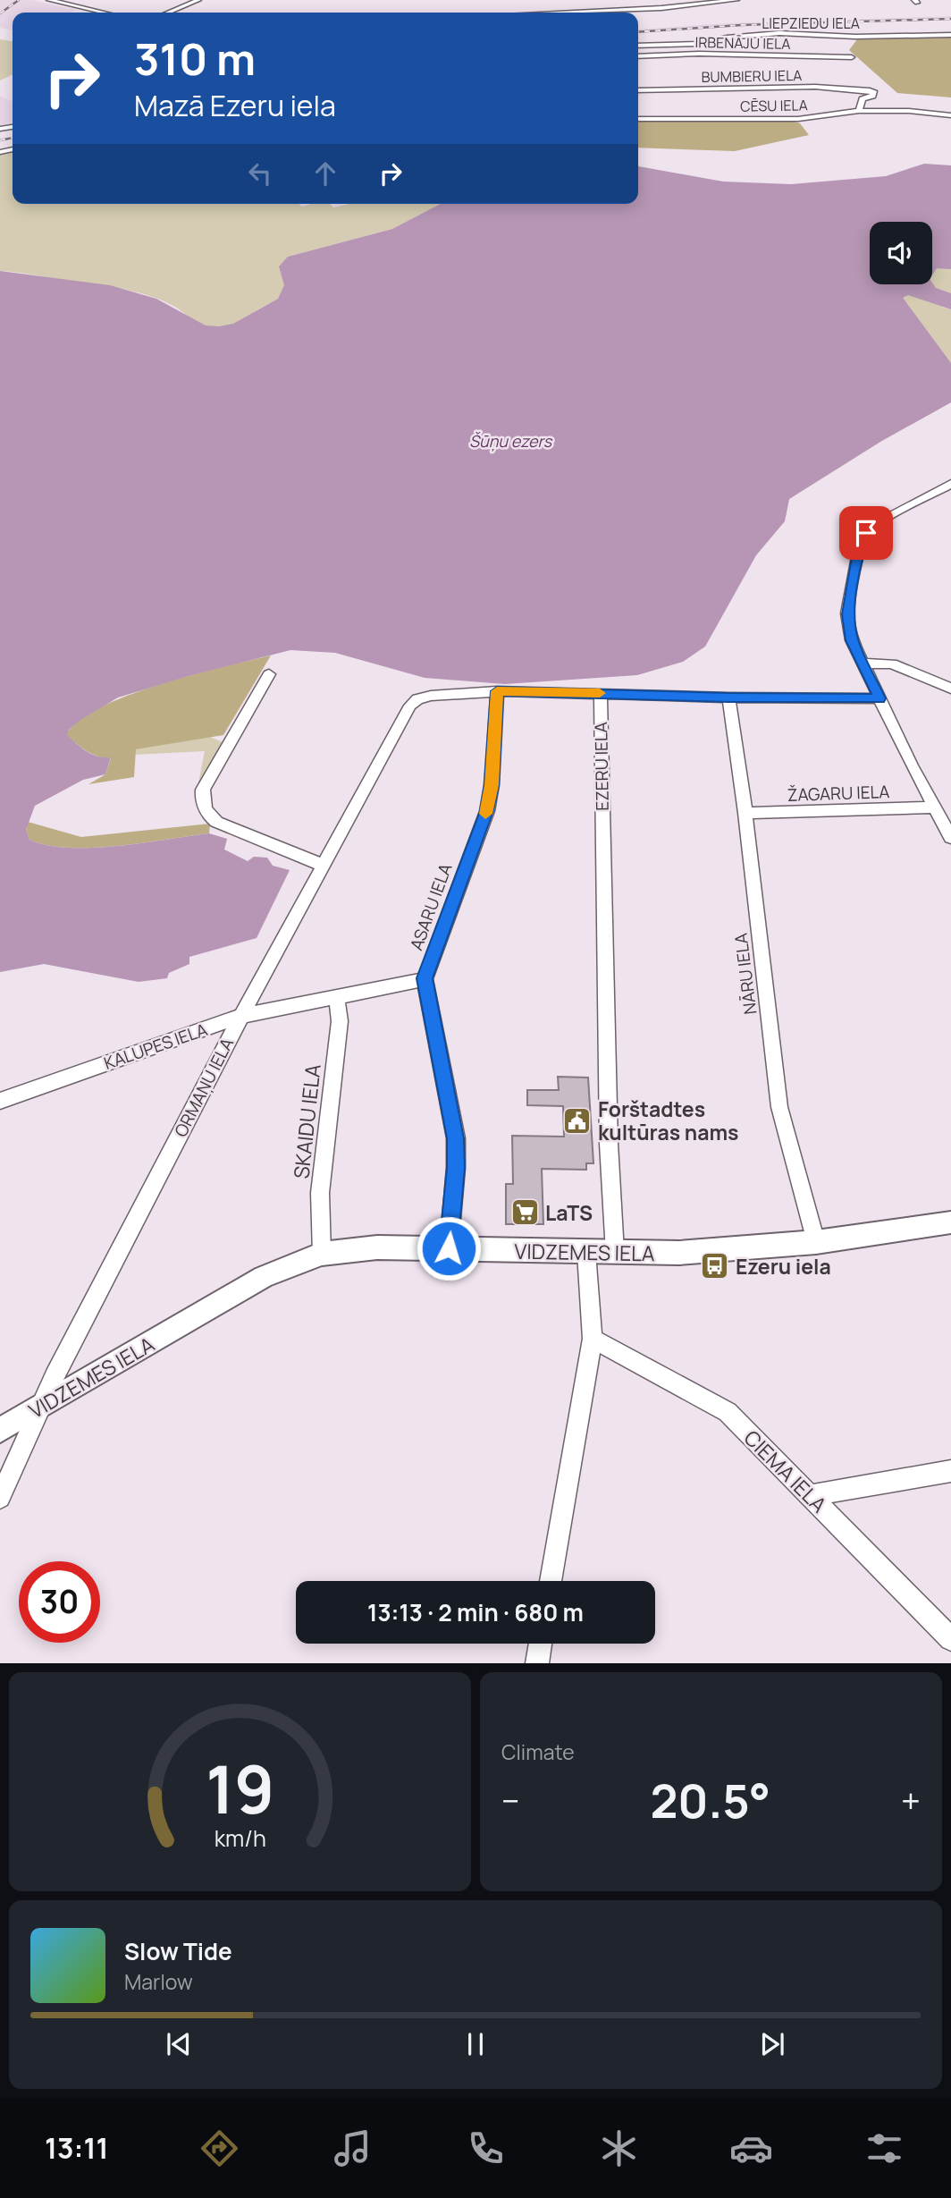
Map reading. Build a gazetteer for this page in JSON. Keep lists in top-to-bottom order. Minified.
{"streets":{"street":["LIEPZIEDU IELA","IRBENĀJU IELA","BUMBIERU IELA","CĒSU IELA","EZERU IELA","ŽAGARU IELA","ASARU IELA","NĀRU IELA","KALUPES IELA","ORMAŅU IELA","SKAIDU IELA","VIDZEMES IELA","CIEMA IELA"]},"crossings":[["BUMBIERU IELA","CĒSU IELA"],["EZERU IELA","VIDZEMES IELA"],["ŽAGARU IELA","NĀRU IELA"],["ASARU IELA","KALUPES IELA"],["ASARU IELA","ORMAŅU IELA"],["ASARU IELA","VIDZEMES IELA"],["NĀRU IELA","VIDZEMES IELA"],["KALUPES IELA","ORMAŅU IELA"],["KALUPES IELA","SKAIDU IELA"],["ORMAŅU IELA","VIDZEMES IELA"],["SKAIDU IELA","VIDZEMES IELA"]],"water":["Šūņu ezers"],"places":{"public building":["Forštadtes kultūras nams"],"supermarket":["LaTS"],"bus stop":["Ezeru iela"]},"page":{"turn":["310 m","Mazā Ezeru iela"],"limit":"30","trip":"13:13 · 2 min · 680 m","tile":"Climate","heat":["−","20.5°","+"],"song":["Slow Tide","Marlow"],"tabs":"13:11","gauge":["19","km/h"]}}
